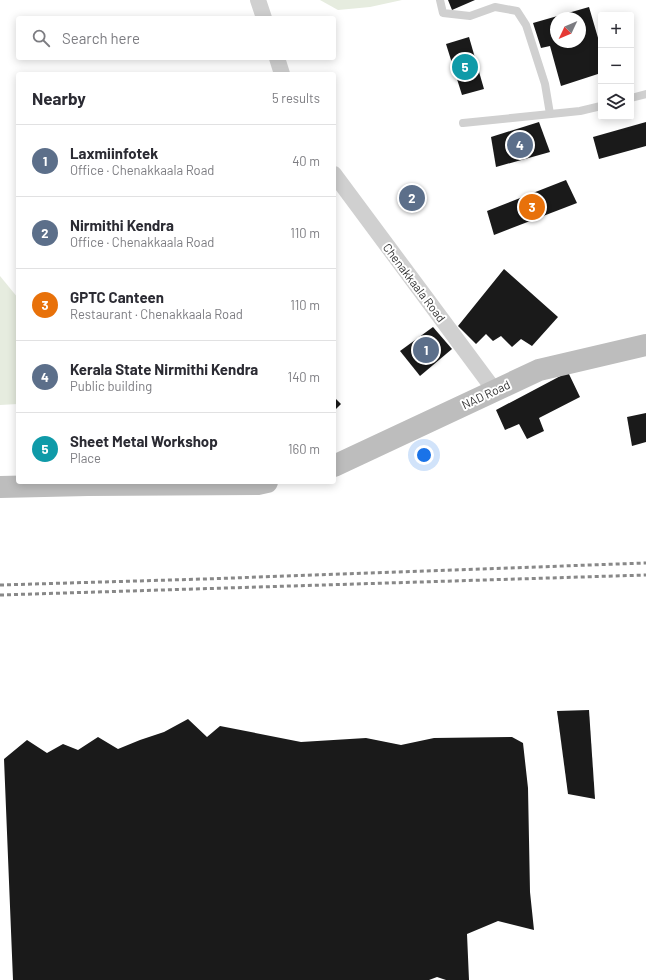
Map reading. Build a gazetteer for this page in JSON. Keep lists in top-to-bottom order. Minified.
{"streets":{"street":["Chenakkaala Road","NAD Road"]},"crossings":[["Chenakkaala Road","NAD Road"]],"north":"bottom left","page":{"map_buttons":["+","−"],"search":"Search here","pins":["5","4","2","3","1"],"heading":["Nearby","5 results"],"list":[{"mark":"1","name":"Laxmiinfotek","note":"Office · Chenakkaala Road","value":"40 m"},{"mark":"2","name":"Nirmithi Kendra","note":"Office · Chenakkaala Road","value":"110 m"},{"mark":"3","name":"GPTC Canteen","note":"Restaurant · Chenakkaala Road","value":"110 m"},{"mark":"4","name":"Kerala State Nirmithi Kendra","note":"Public building","value":"140 m"},{"mark":"5","name":"Sheet Metal Workshop","note":"Place","value":"160 m"}]}}
